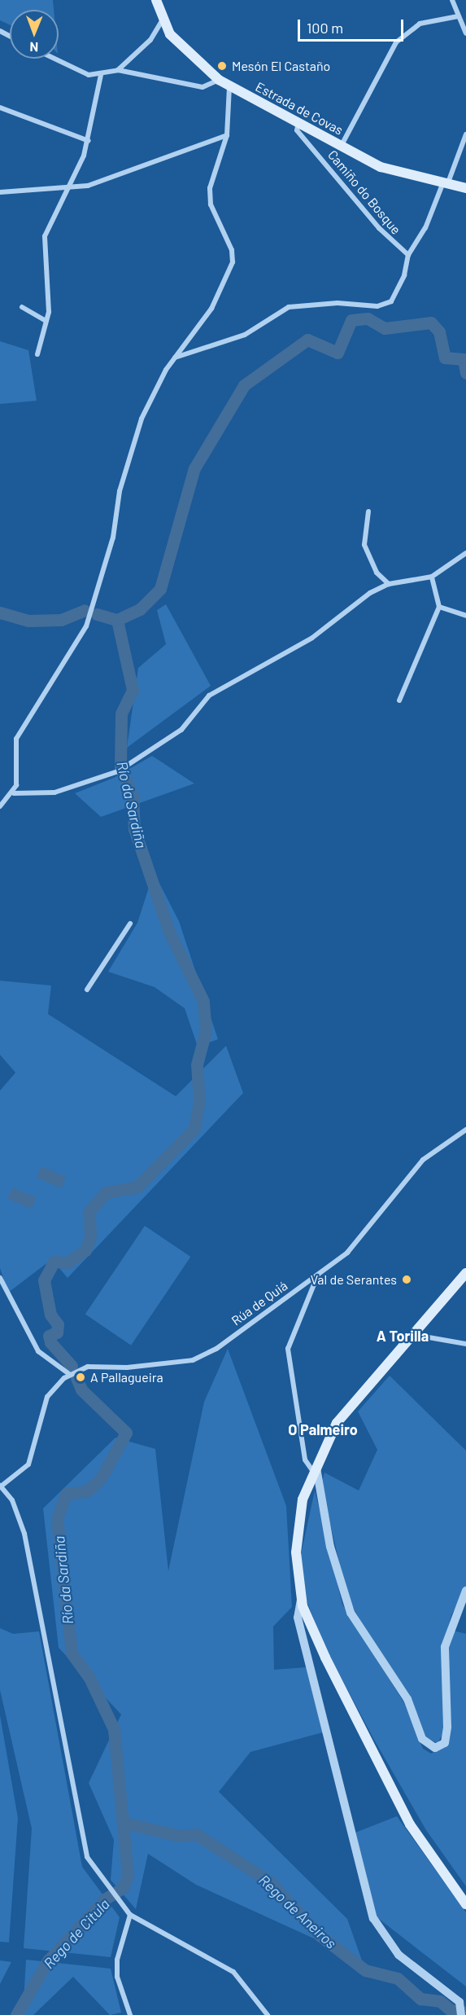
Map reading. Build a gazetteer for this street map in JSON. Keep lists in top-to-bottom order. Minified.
{"streets":{"main road":["Estrada de Covas"],"street":["Camiño do Bosque","Rúa de Quiá"]},"crossings":[["Estrada de Covas","Camiño do Bosque"]],"districts":["A Torilla","O Palmeiro"],"water":["Río da Sardiña","Rego de Aneiros","Rego de Citula"],"places":["Mesón El Castaño","Val de Serantes","A Pallagueira"],"scale_bar":"100 m","north":"bottom"}
